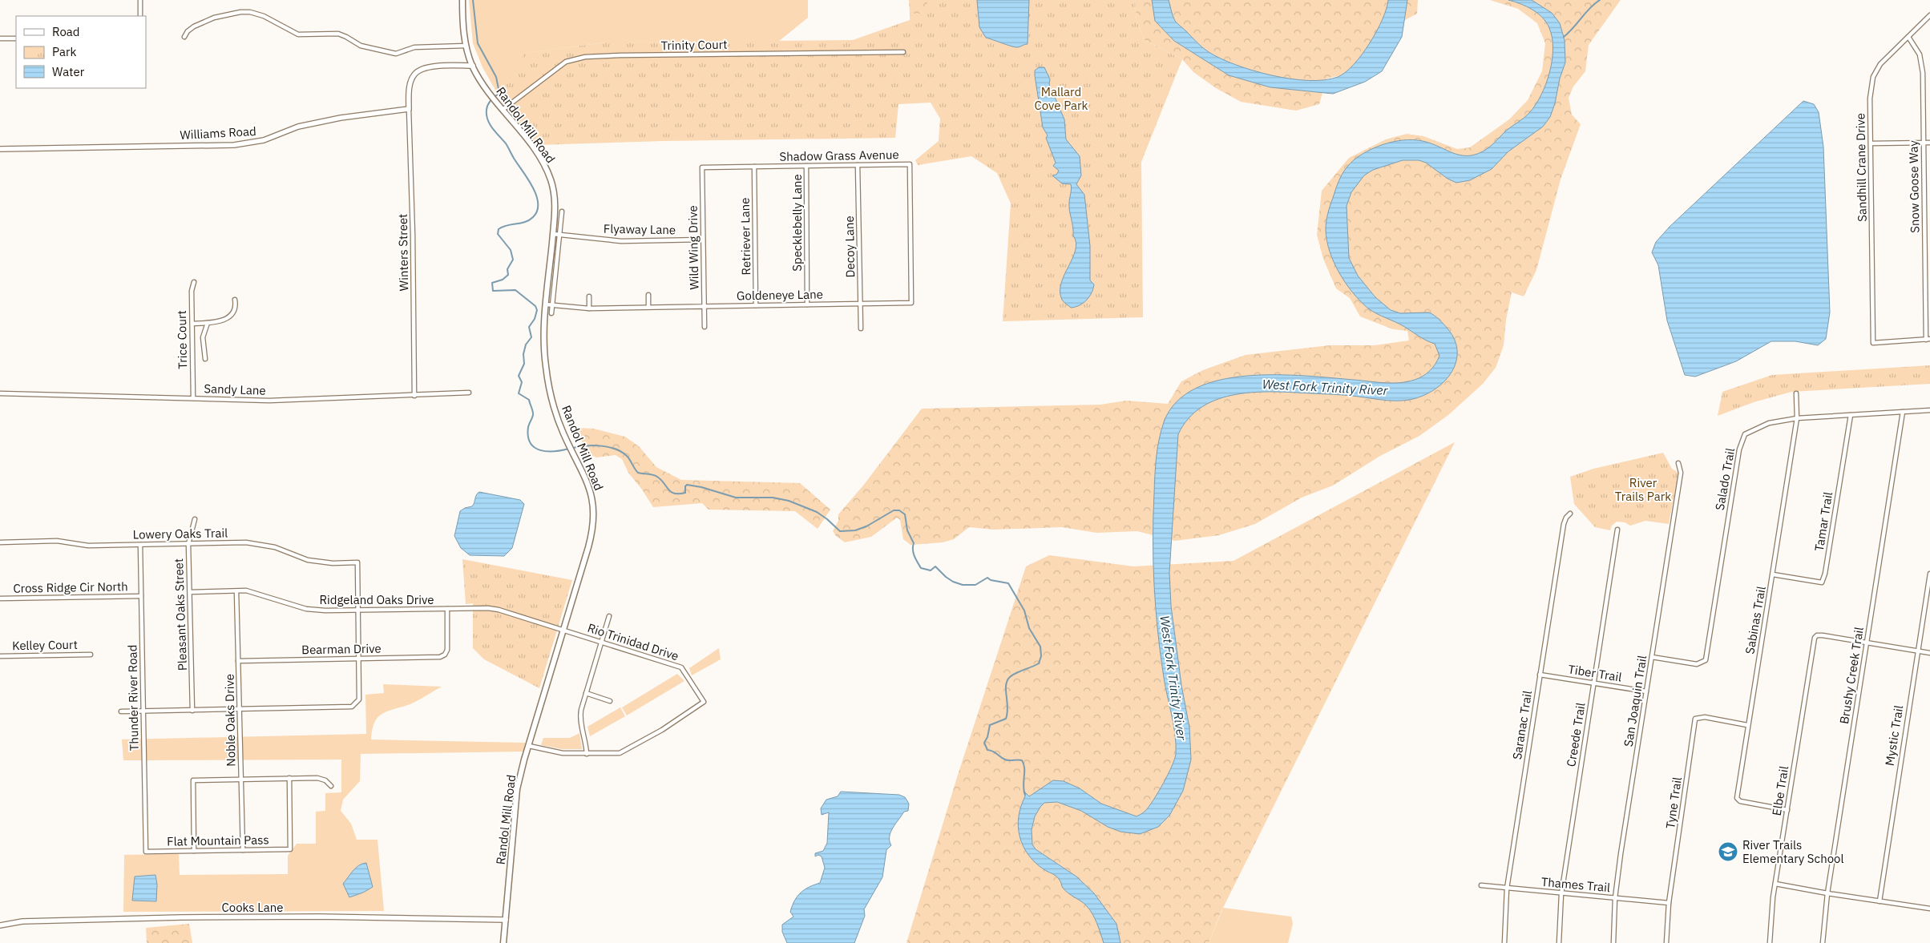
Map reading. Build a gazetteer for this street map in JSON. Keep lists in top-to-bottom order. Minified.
{"streets":{"main road":["Randol Mill Road"],"street":["Trinity Court","Williams Road","Shadow Grass Avenue","Sandhill Crane Drive","Snow Goose Way","Specklebelly Lane","Flyaway Lane","Retriever Lane","Decoy Lane","Wild Wing Drive","Winters Street","Goldeneye Lane","Trice Court","Sandy Lane","Salado Trail","Tamar Trail","Lowery Oaks Trail","Cross Ridge Cir North","Ridgeland Oaks Drive","Pleasant Oaks Street","Sabinas Trail","Rio Trinidad Drive","Kelley Court","Bearman Drive","Tiber Trail","Brushy Creek Trail","Thunder River Road","San Joaquin Trail","Noble Oaks Drive","Saranac Trail","Creede Trail","Mystic Trail","Elbe Trail","Tyne Trail","Flat Mountain Pass","Thames Trail","Cooks Lane"]},"crossings":[["Trinity Court","Randol Mill Road"],["Randol Mill Road","Flyaway Lane"],["Randol Mill Road","Goldeneye Lane"],["Randol Mill Road","Ridgeland Oaks Drive"],["Randol Mill Road","Rio Trinidad Drive"],["Randol Mill Road","Cooks Lane"],["Williams Road","Winters Street"],["Shadow Grass Avenue","Specklebelly Lane"],["Shadow Grass Avenue","Retriever Lane"],["Shadow Grass Avenue","Decoy Lane"],["Shadow Grass Avenue","Wild Wing Drive"],["Shadow Grass Avenue","Goldeneye Lane"],["Sandhill Crane Drive","Snow Goose Way"],["Specklebelly Lane","Goldeneye Lane"],["Flyaway Lane","Wild Wing Drive"],["Retriever Lane","Goldeneye Lane"],["Decoy Lane","Goldeneye Lane"],["Wild Wing Drive","Goldeneye Lane"],["Winters Street","Sandy Lane"],["Trice Court","Sandy Lane"],["Salado Trail","Tamar Trail"],["Salado Trail","Sabinas Trail"],["Salado Trail","Brushy Creek Trail"],["Salado Trail","San Joaquin Trail"],["Tamar Trail","Sabinas Trail"],["Lowery Oaks Trail","Ridgeland Oaks Drive"],["Lowery Oaks Trail","Pleasant Oaks Street"],["Lowery Oaks Trail","Thunder River Road"],["Cross Ridge Cir North","Thunder River Road"],["Ridgeland Oaks Drive","Pleasant Oaks Street"],["Ridgeland Oaks Drive","Rio Trinidad Drive"],["Ridgeland Oaks Drive","Bearman Drive"],["Ridgeland Oaks Drive","Noble Oaks Drive"],["Sabinas Trail","Elbe Trail"],["Sabinas Trail","Tyne Trail"],["Bearman Drive","Noble Oaks Drive"],["Tiber Trail","San Joaquin Trail"],["Tiber Trail","Saranac Trail"],["Tiber Trail","Creede Trail"],["Brushy Creek Trail","Elbe Trail"],["Thunder River Road","Flat Mountain Pass"],["San Joaquin Trail","Thames Trail"],["Noble Oaks Drive","Flat Mountain Pass"],["Saranac Trail","Thames Trail"],["Creede Trail","Thames Trail"],["Tyne Trail","Thames Trail"]],"water":["West Fork Trinity River"],"parks":["Mallard Cove Park","River Trails Park"],"places":{"school or university":["River Trails Elementary School"]},"legend":["Road","Park","Water"]}
